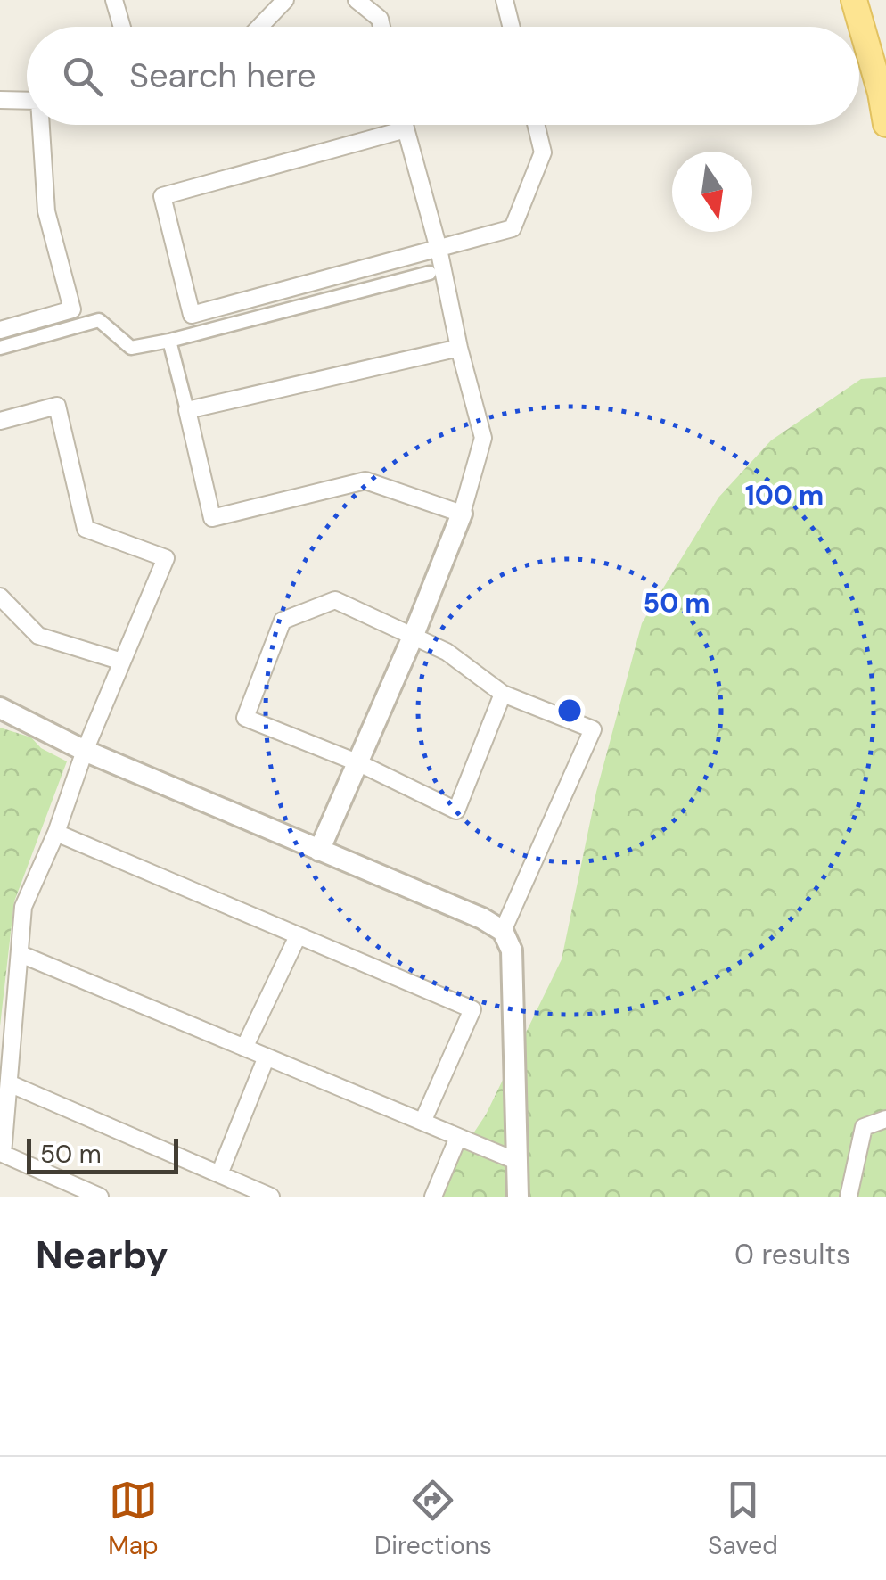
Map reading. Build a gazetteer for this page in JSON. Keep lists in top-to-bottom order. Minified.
{"scale_bar":"50 m","north":"bottom","page":{"search":"Search here","scale":"50 m","heading":["Nearby","0 results"],"nav":["Map","Directions","Saved"]},"rings":["100 m","50 m"]}
